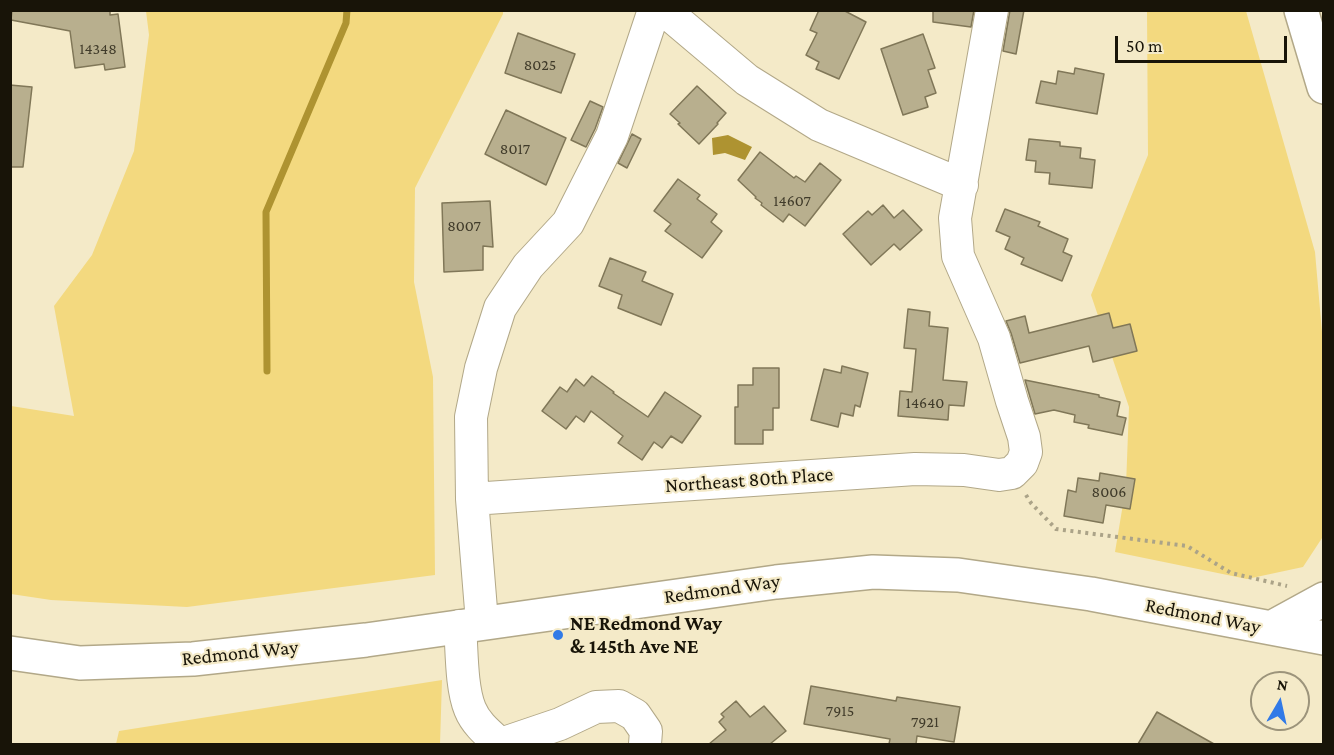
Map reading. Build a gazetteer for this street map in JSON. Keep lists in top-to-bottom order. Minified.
{"streets":{"main road":["Redmond Way"],"street":["Northeast 80th Place"]},"places":["NE Redmond Way & 145th Ave NE"],"house_numbers":["14348","8025","8017","14607","8007","14640","8006","7915","7921"],"scale_bar":"50 m","north":"top"}
